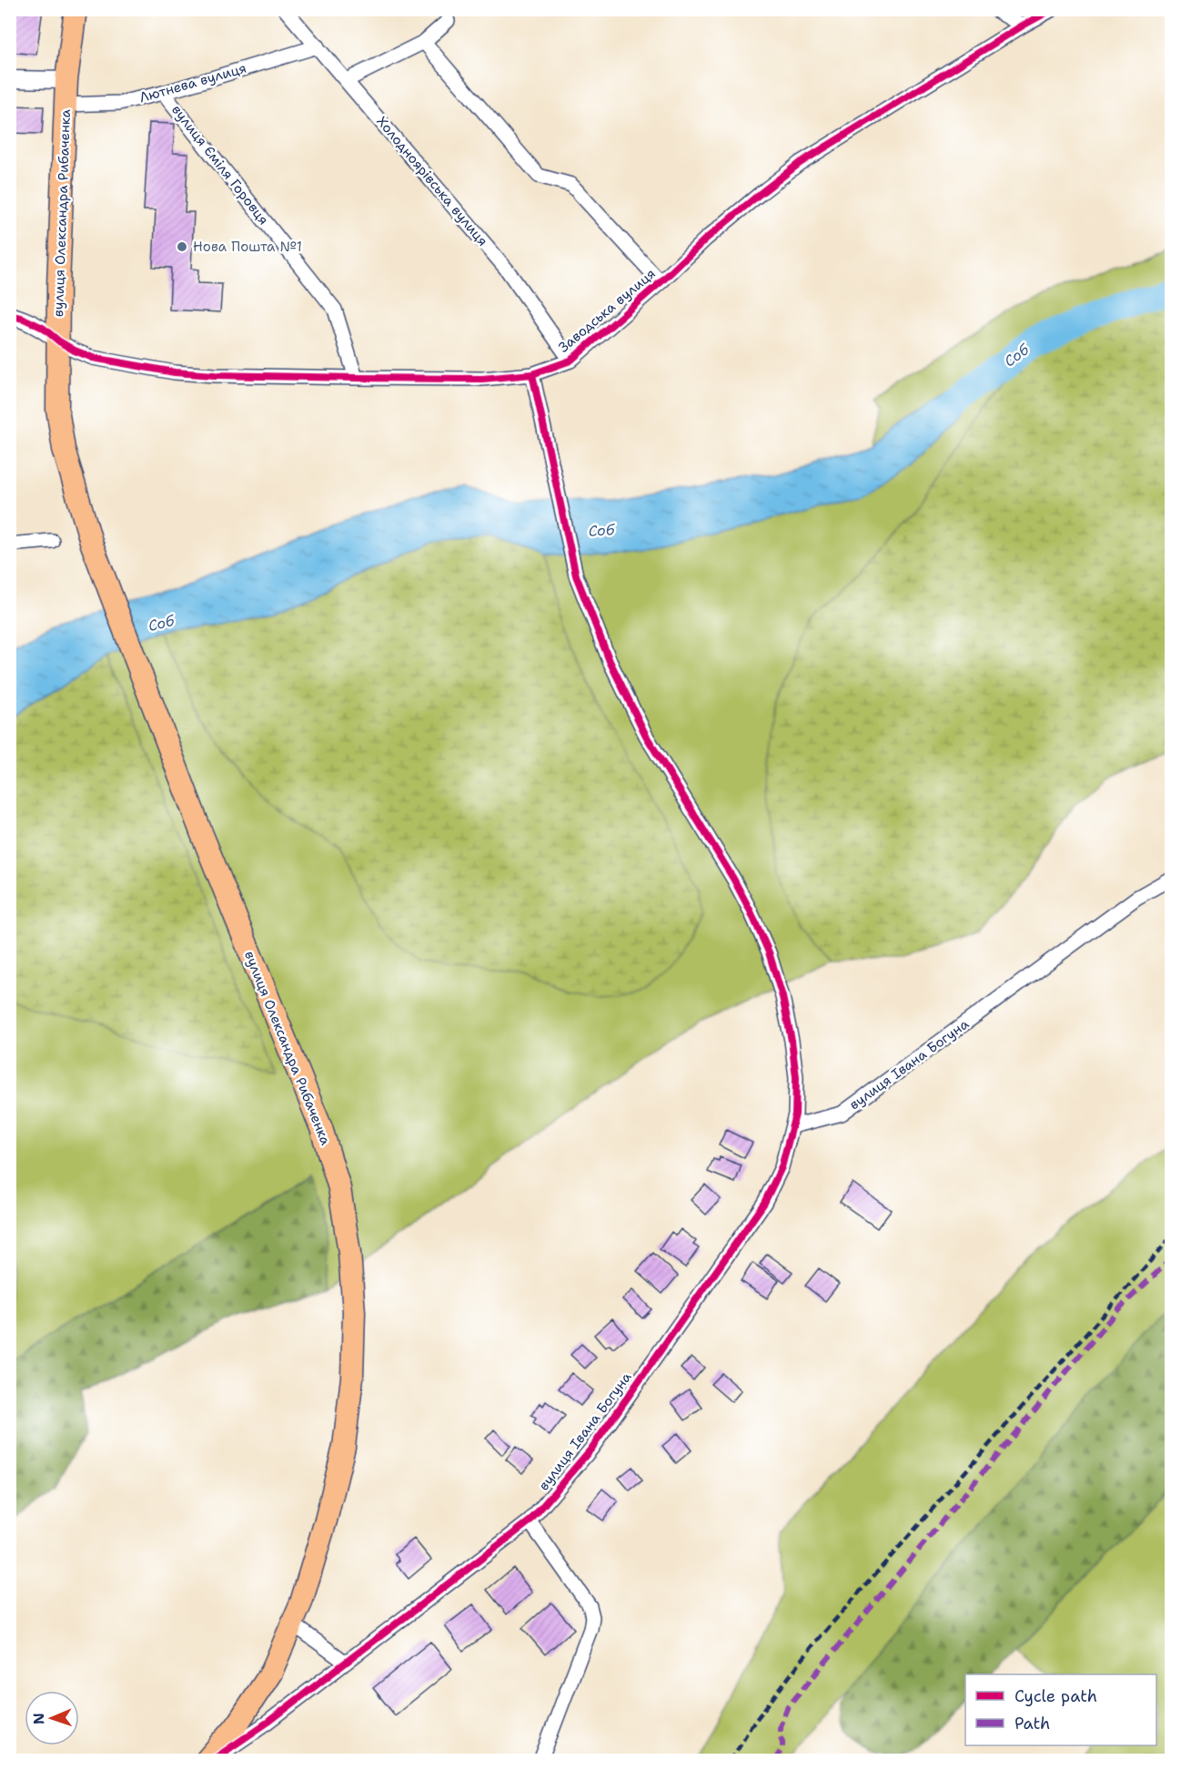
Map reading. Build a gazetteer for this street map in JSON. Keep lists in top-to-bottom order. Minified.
{"streets":{"highway":["вулиця Олександра Рибаченка"],"street":["Лютнева вулиця","вулиця Єміля Горовця","Холодноярівська вулиця","Заводська вулиця","вулиця Івана Богуна"]},"crossings":[["Лютнева вулиця","вулиця Єміля Горовця"],["Лютнева вулиця","Холодноярівська вулиця"],["Лютнева вулиця","вулиця Олександра Рибаченка"],["вулиця Єміля Горовця","Заводська вулиця"],["Холодноярівська вулиця","Заводська вулиця"],["вулиця Олександра Рибаченка","Заводська вулиця"]],"water":["Соб"],"places":["Нова Пошта №1"],"legend":["Cycle path","Path"],"north":"left"}
